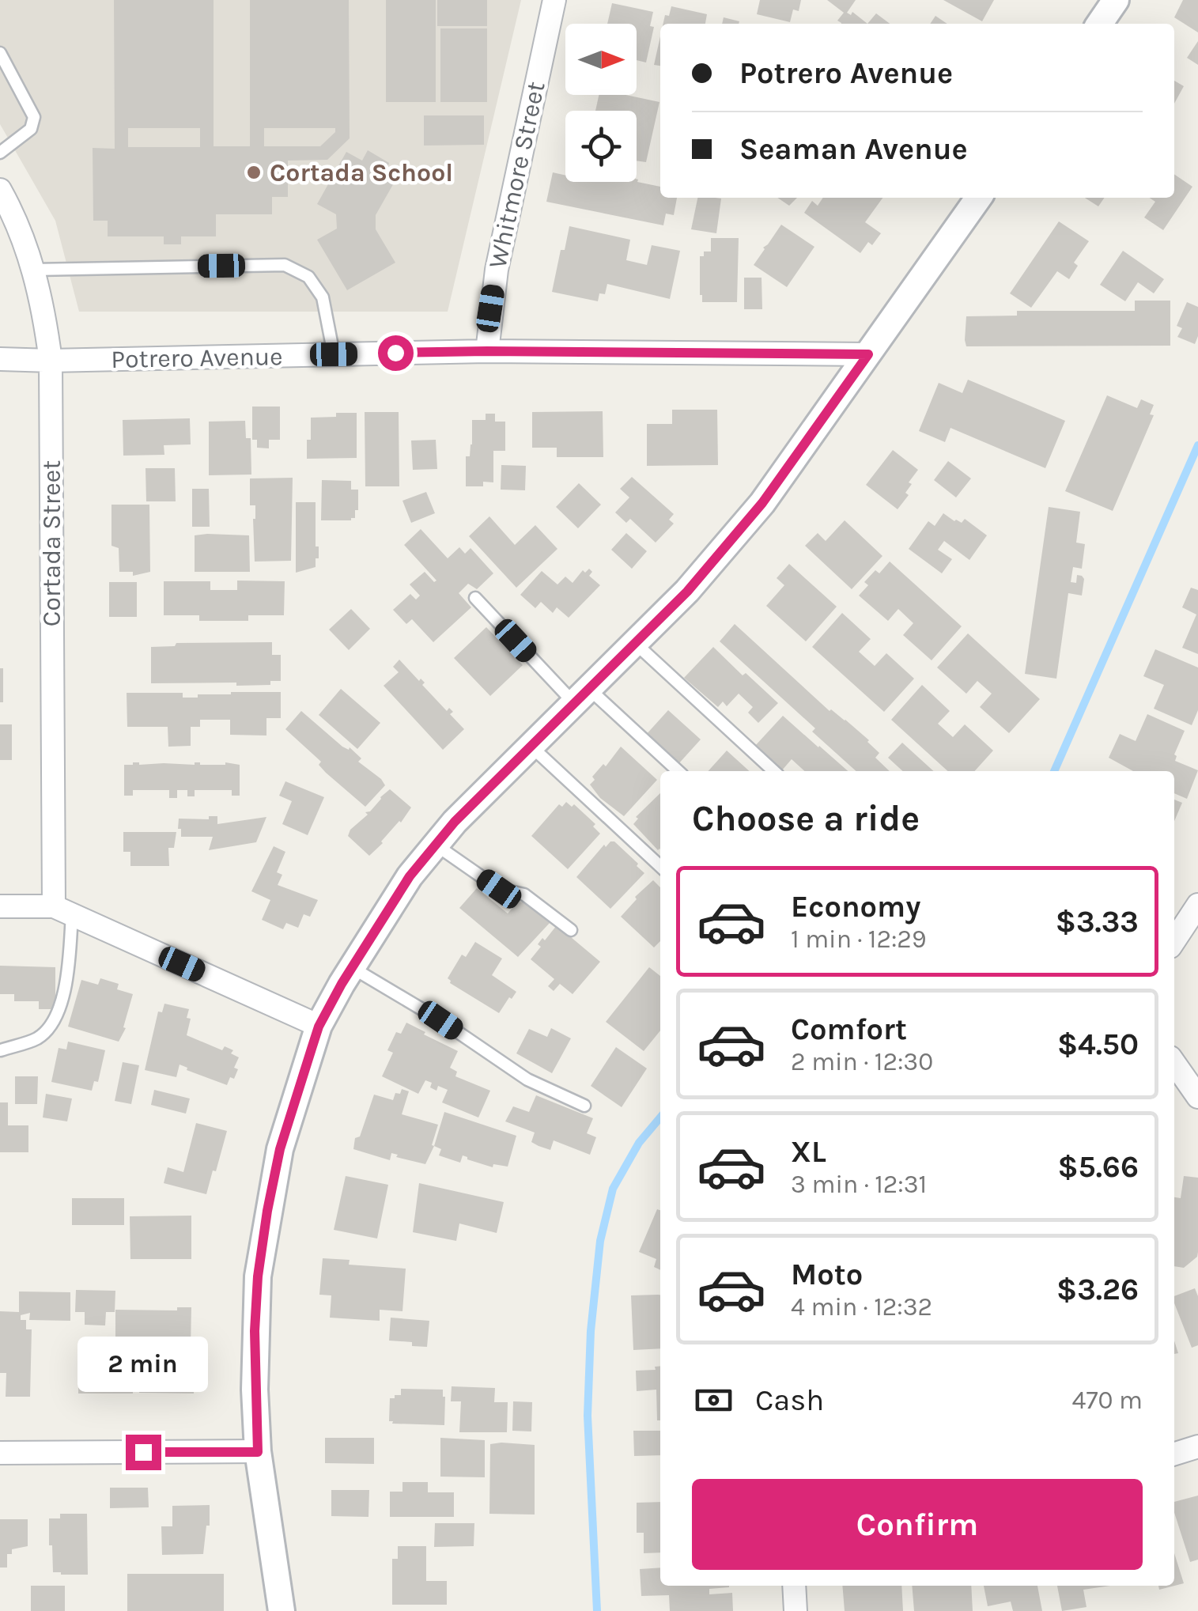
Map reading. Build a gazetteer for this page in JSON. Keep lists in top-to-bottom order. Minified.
{"streets":{"street":["Whitmore Street","Potrero Avenue","Cortada Street"]},"crossings":[["Whitmore Street","Potrero Avenue"],["Potrero Avenue","Cortada Street"]],"places":["Cortada School"],"north":"right","page":{"banner":["Potrero Avenue","Seaman Avenue"],"heading":"Choose a ride","list":[{"name":"Economy","note":"1 min · 12:29","value":"$3.33"},{"name":"Comfort","note":"2 min · 12:30","value":"$4.50"},{"name":"XL","note":"3 min · 12:31","value":"$5.66"},{"name":"Moto","note":"4 min · 12:32","value":"$3.26"}],"bubble":"2 min","pay":["Cash","470 m"],"buttons":"Confirm"}}
